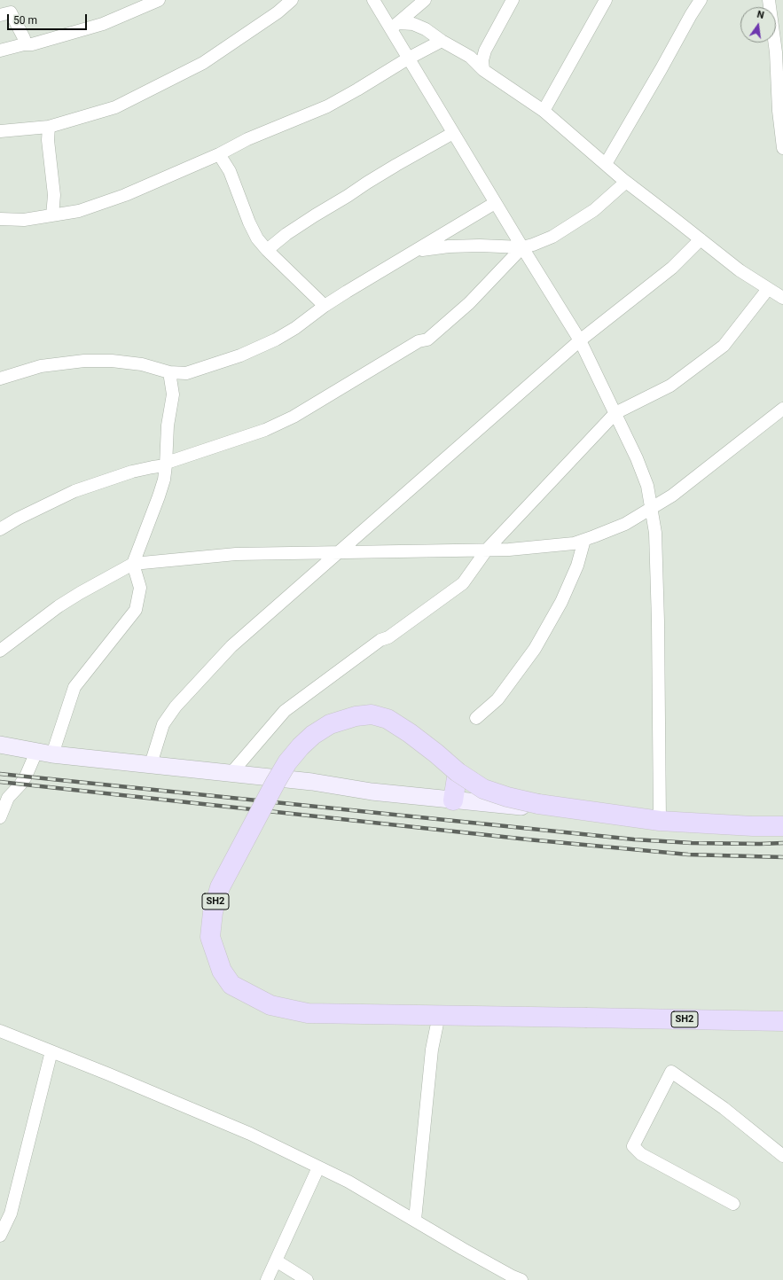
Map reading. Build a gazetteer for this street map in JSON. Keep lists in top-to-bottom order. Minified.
{"streets":{"main road":["SH2"]},"scale_bar":"50 m","north":"top"}
